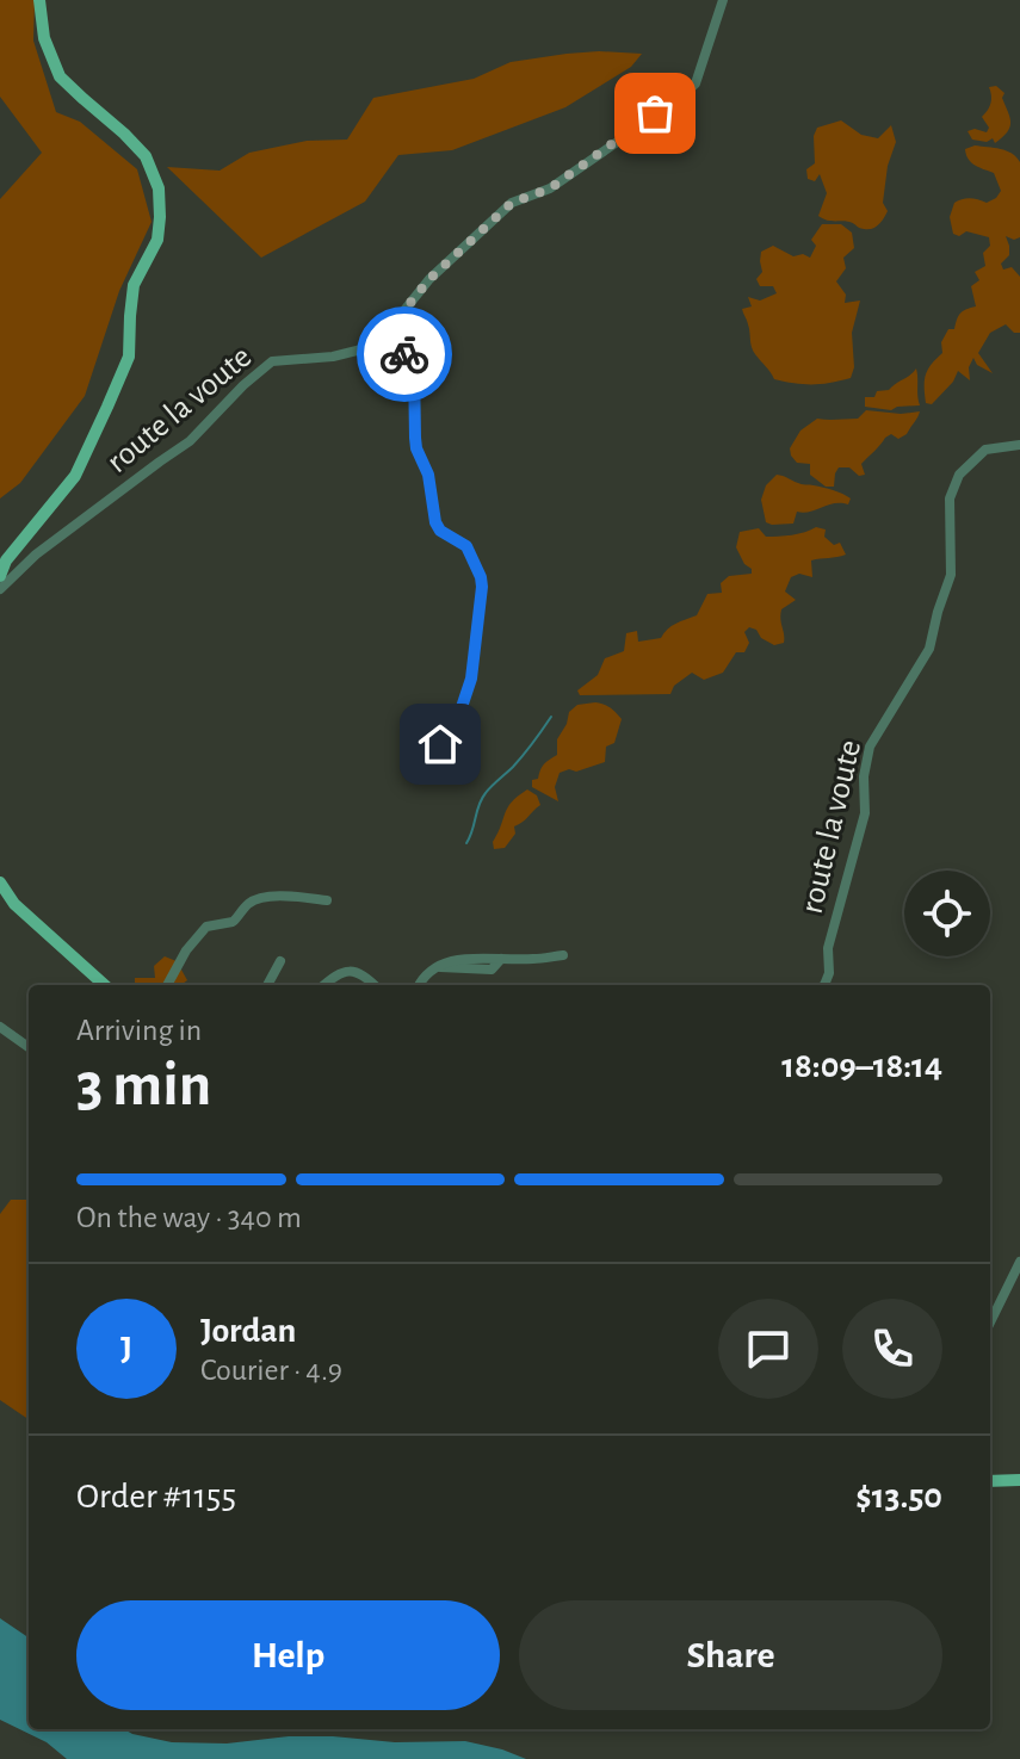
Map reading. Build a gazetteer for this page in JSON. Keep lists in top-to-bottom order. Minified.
{"streets":{"street":["route la voute"]},"page":{"heading":["3 min","Arriving in","18:09–18:14"],"panel":["Jordan","Courier · 4.9","Order #1155","$13.50"],"bar":"On the way · 340 m","round":"J","buttons":["Help","Share"]}}
